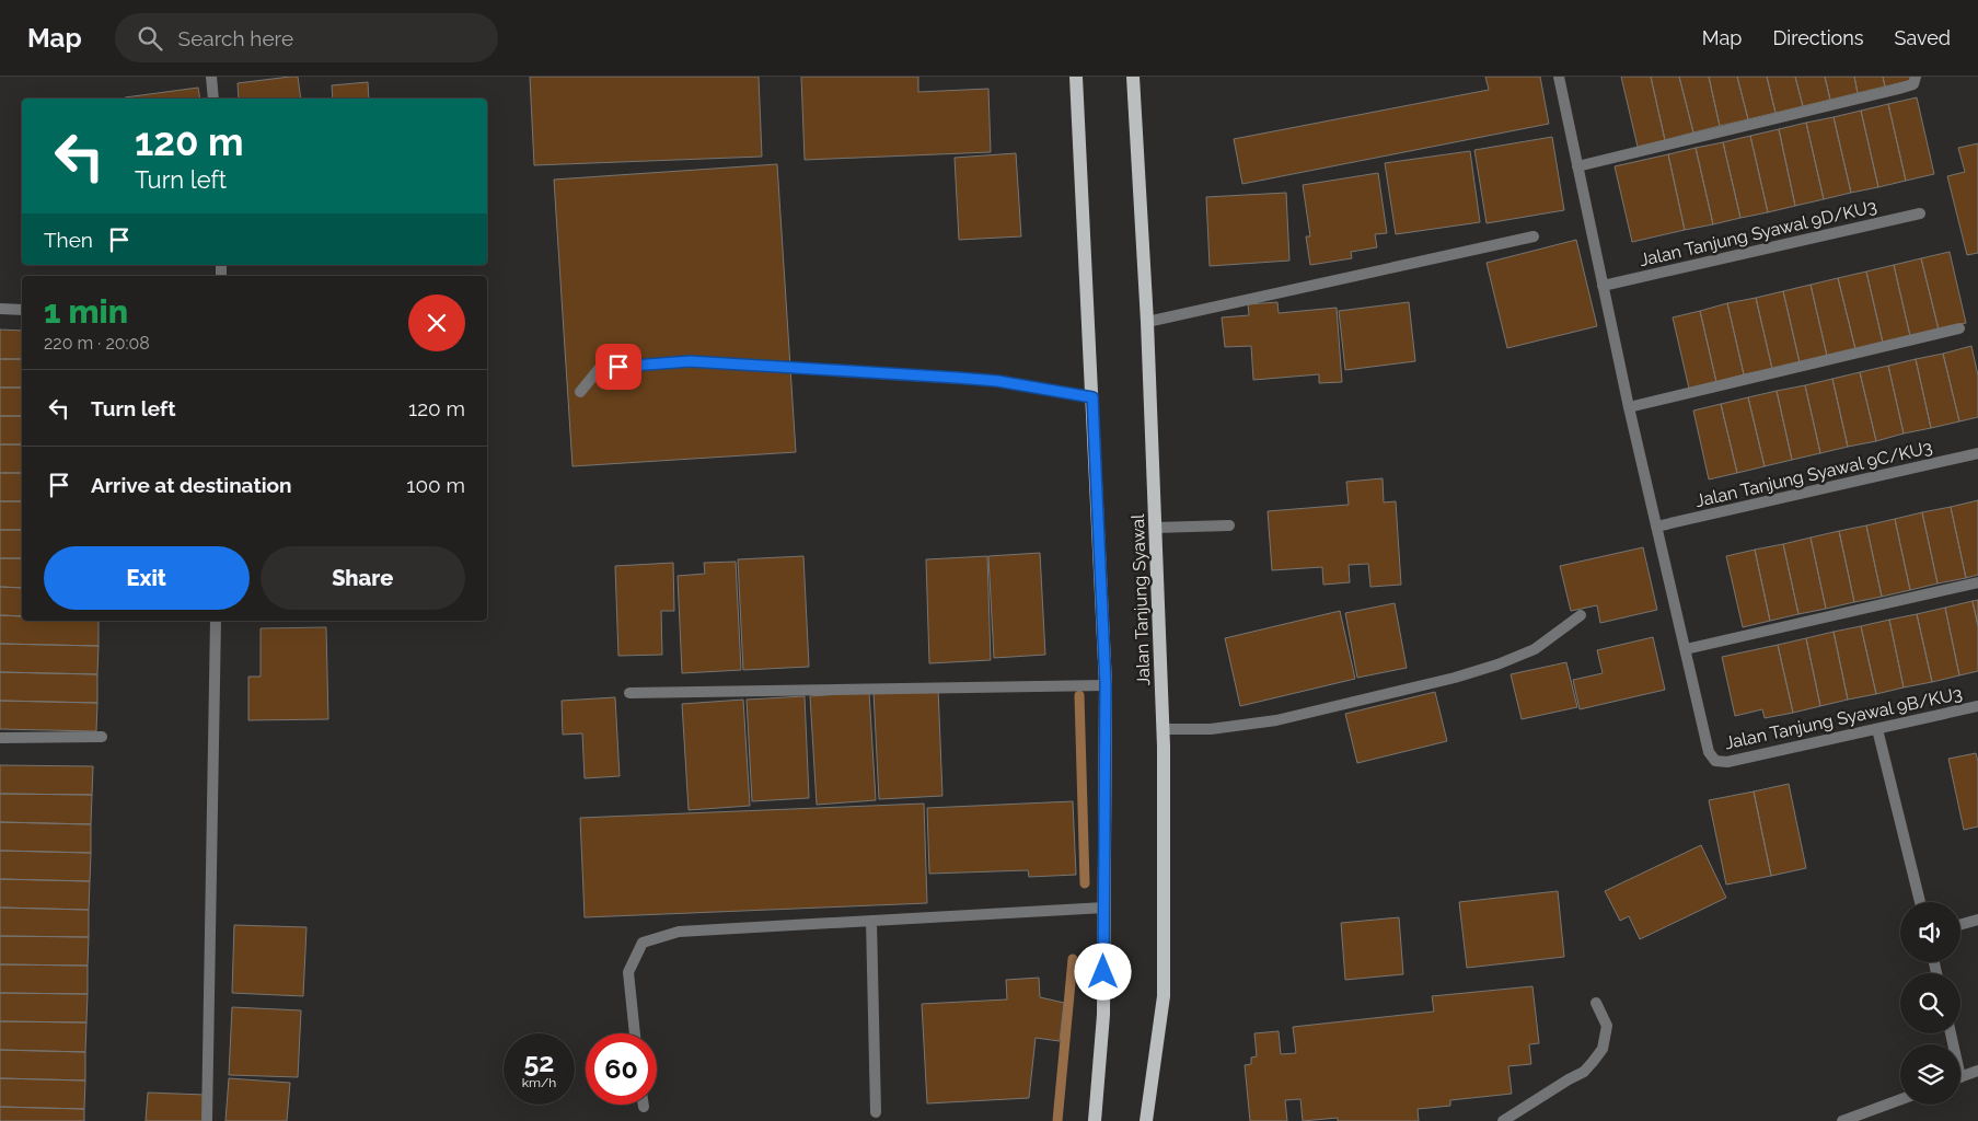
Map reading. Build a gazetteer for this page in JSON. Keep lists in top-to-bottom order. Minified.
{"streets":{"main road":["Jalan Tanjung Syawal"],"street":["Jalan Tanjung Syawal 9D/KU3","Jalan Tanjung Syawal 9C/KU3","Jalan Tanjung Syawal 9B/KU3"]},"page":{"header":"Map","search":"Search here","nav":["Map","Directions","Saved"],"turn":["120 m","Turn left"],"then":"Then","heading":["1 min","220 m · 20:08"],"list":[{"name":"Turn left","value":"120 m"},{"name":"Arrive at destination","value":"100 m"}],"buttons":["Exit","Share"],"speed":"52 km/h","limit":"60"}}
